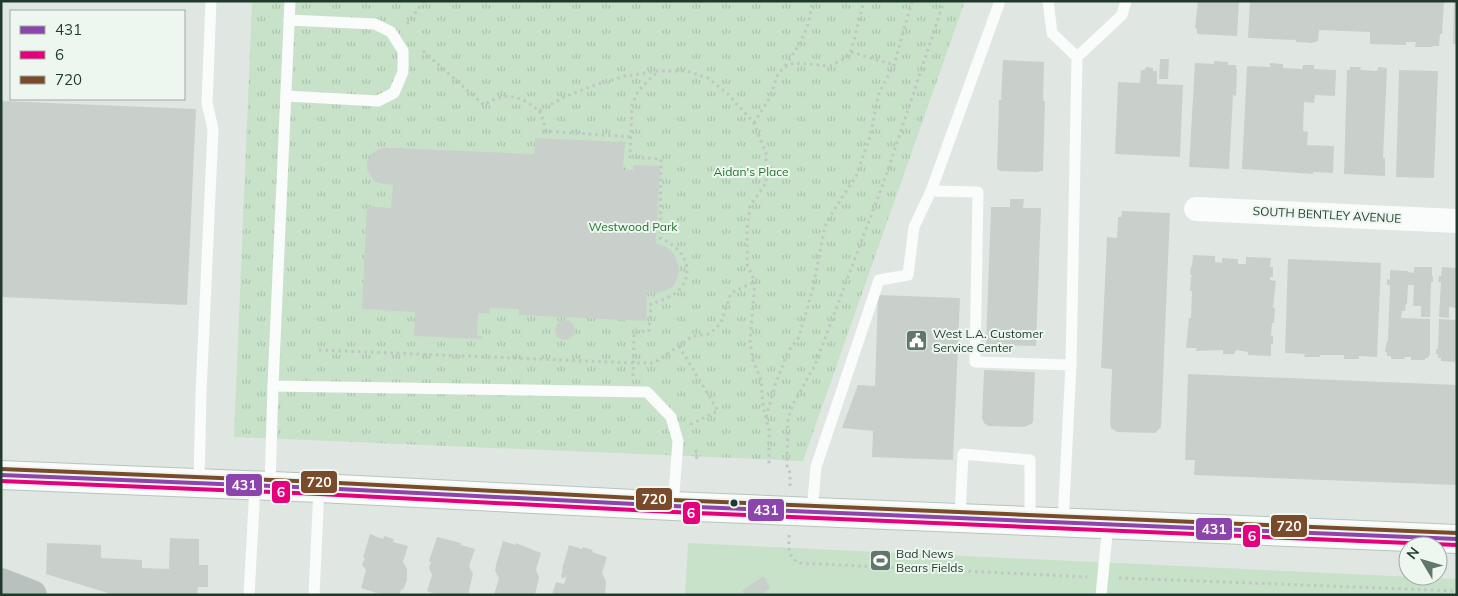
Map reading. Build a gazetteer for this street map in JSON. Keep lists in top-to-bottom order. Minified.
{"streets":{"street":["SOUTH BENTLEY AVENUE"]},"parks":["Aidan's Place","Westwood Park"],"places":{"public building":["West L.A. Customer Service Center"],"sports":["Bad News Bears Fields"]},"lines":["transit line 720","transit line 431","transit line 6"],"legend":["431","6","720"],"north":"top left"}
